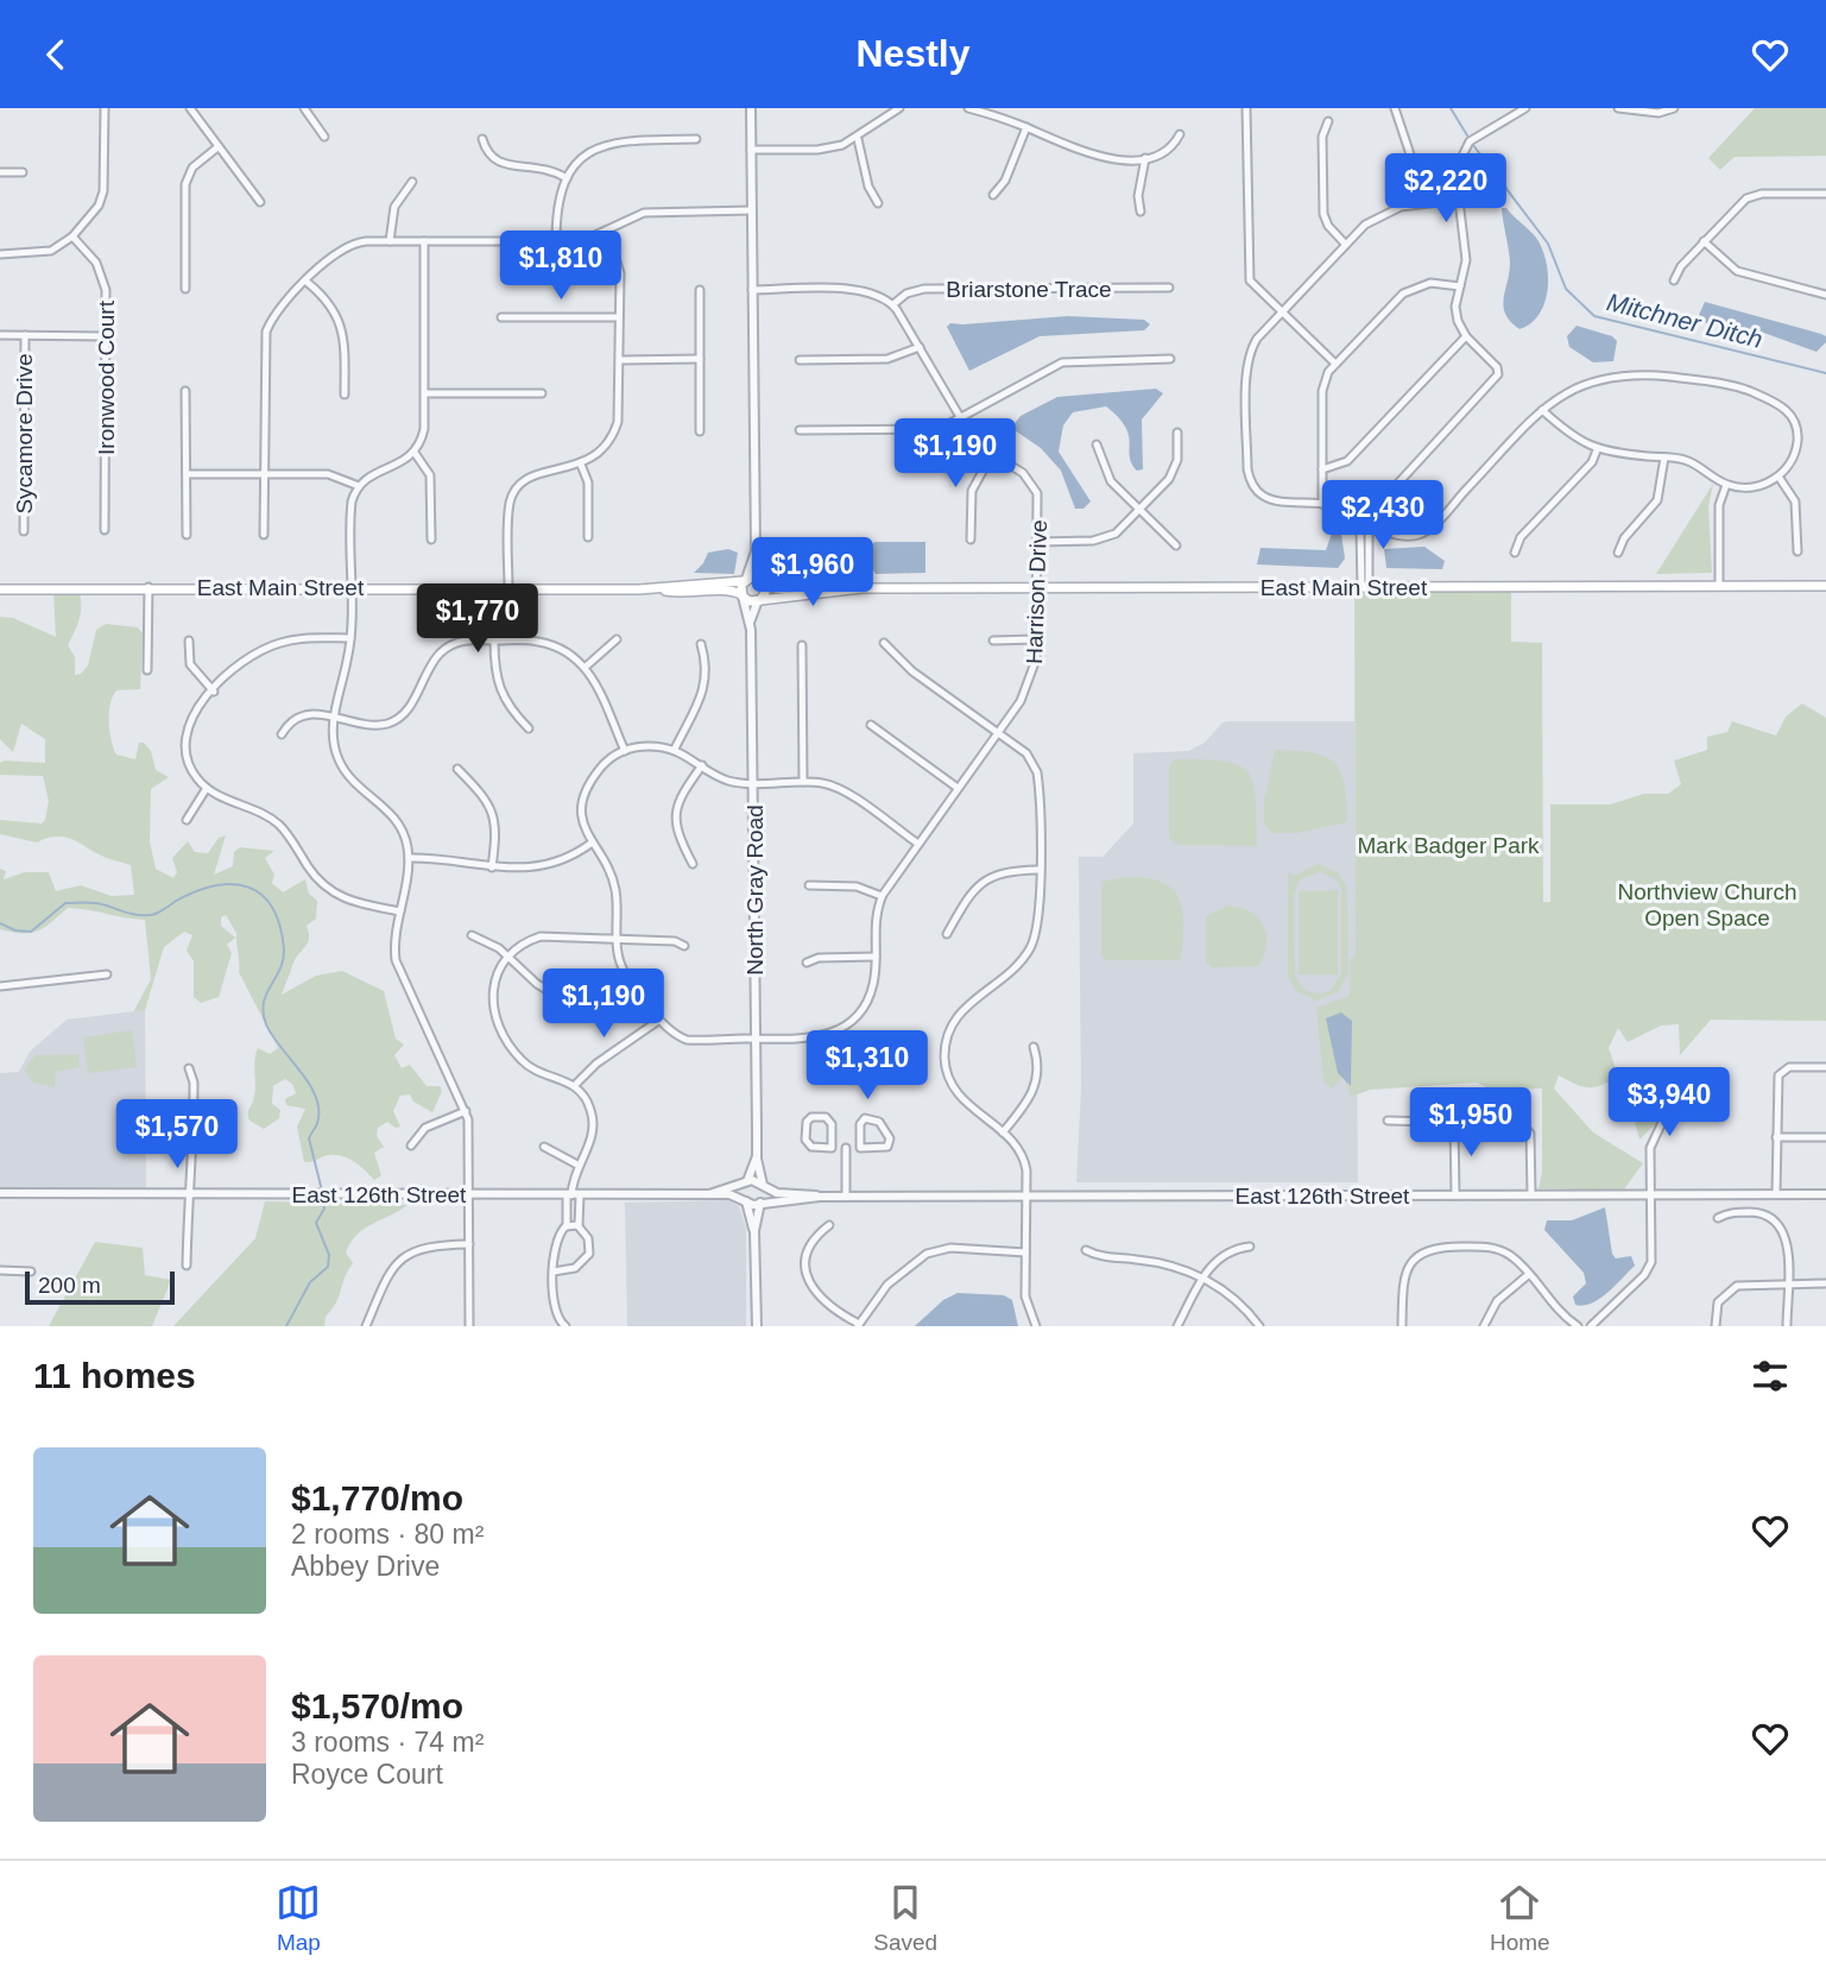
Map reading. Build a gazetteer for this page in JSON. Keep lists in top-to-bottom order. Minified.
{"streets":{"main road":["East Main Street"],"street":["Briarstone Trace","Ironwood Court","Sycamore Drive","Harrison Drive","North Gray Road","East 126th Street"]},"crossings":[["Briarstone Trace","Harrison Drive"],["East Main Street","Harrison Drive"],["East Main Street","North Gray Road"],["Harrison Drive","North Gray Road"],["North Gray Road","East 126th Street"]],"water":["Mitchner Ditch"],"parks":["Mark Badger Park","Northview Church Open Space"],"scale_bar":"200 m","page":{"header":"Nestly","price":["$2,220","$1,810","$1,190","$2,430","$1,960","$1,770","$1,190","$1,310","$3,940","$1,950","$1,570"],"scale":"200 m","heading":"11 homes","list":[{"name":"$1,770/mo","note":"2 rooms · 80 m² · Abbey Drive"},{"name":"$1,570/mo","note":"3 rooms · 74 m² · Royce Court"}],"tabs":["Map","Saved","Home"]}}
